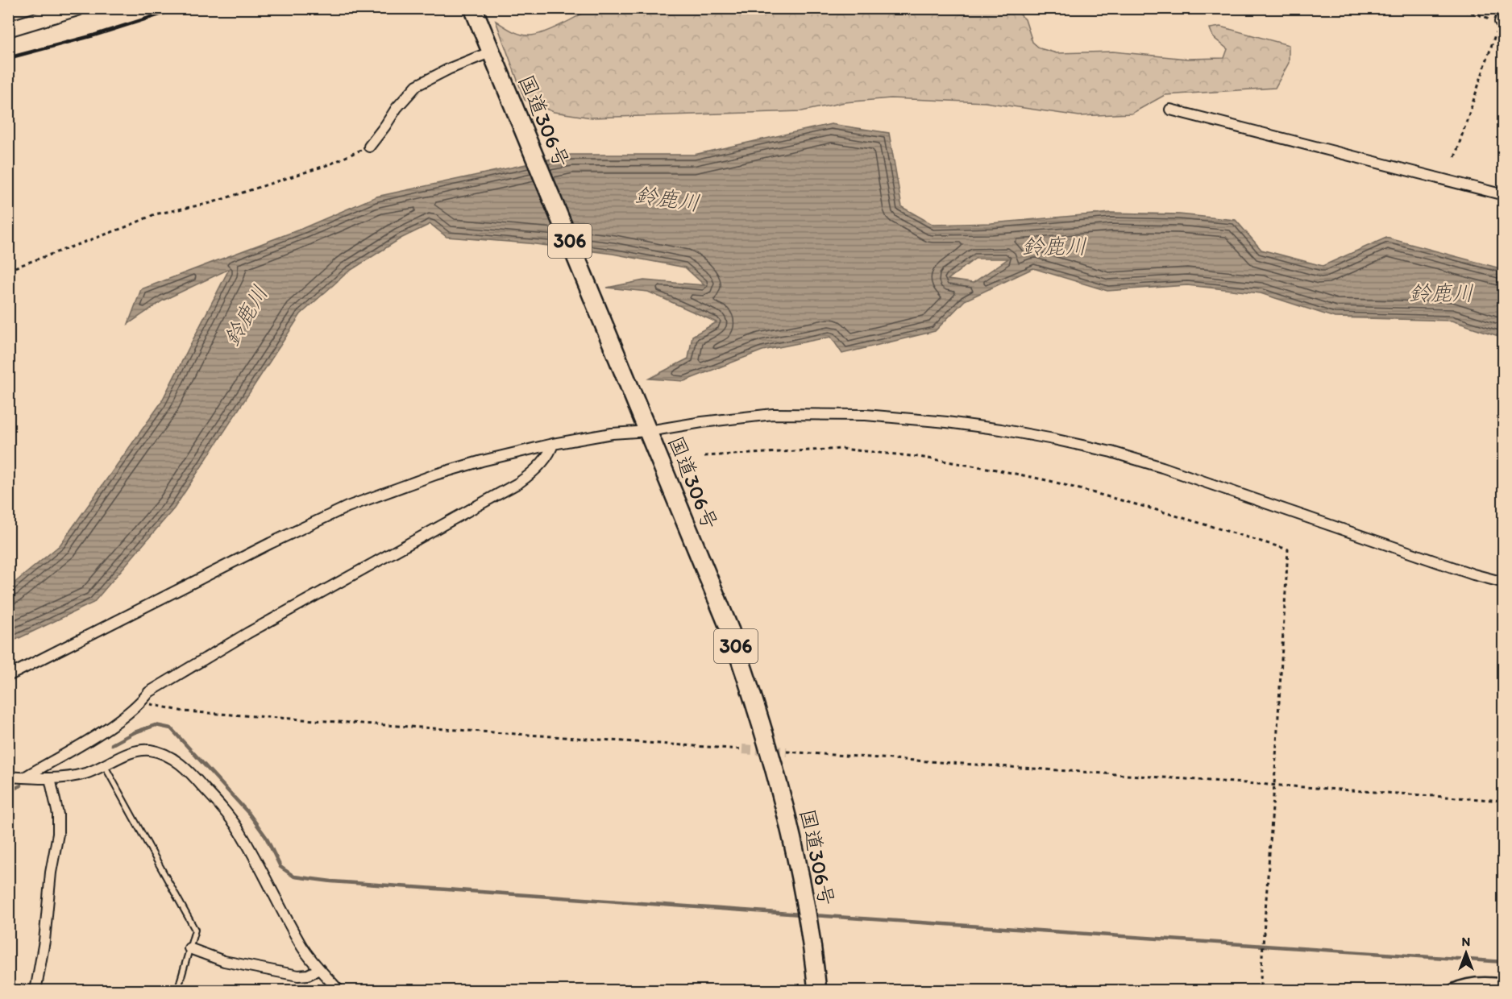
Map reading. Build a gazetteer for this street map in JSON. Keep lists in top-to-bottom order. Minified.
{"streets":{"highway":["国道306号","306"]},"water":["鈴鹿川"],"north":"top"}
